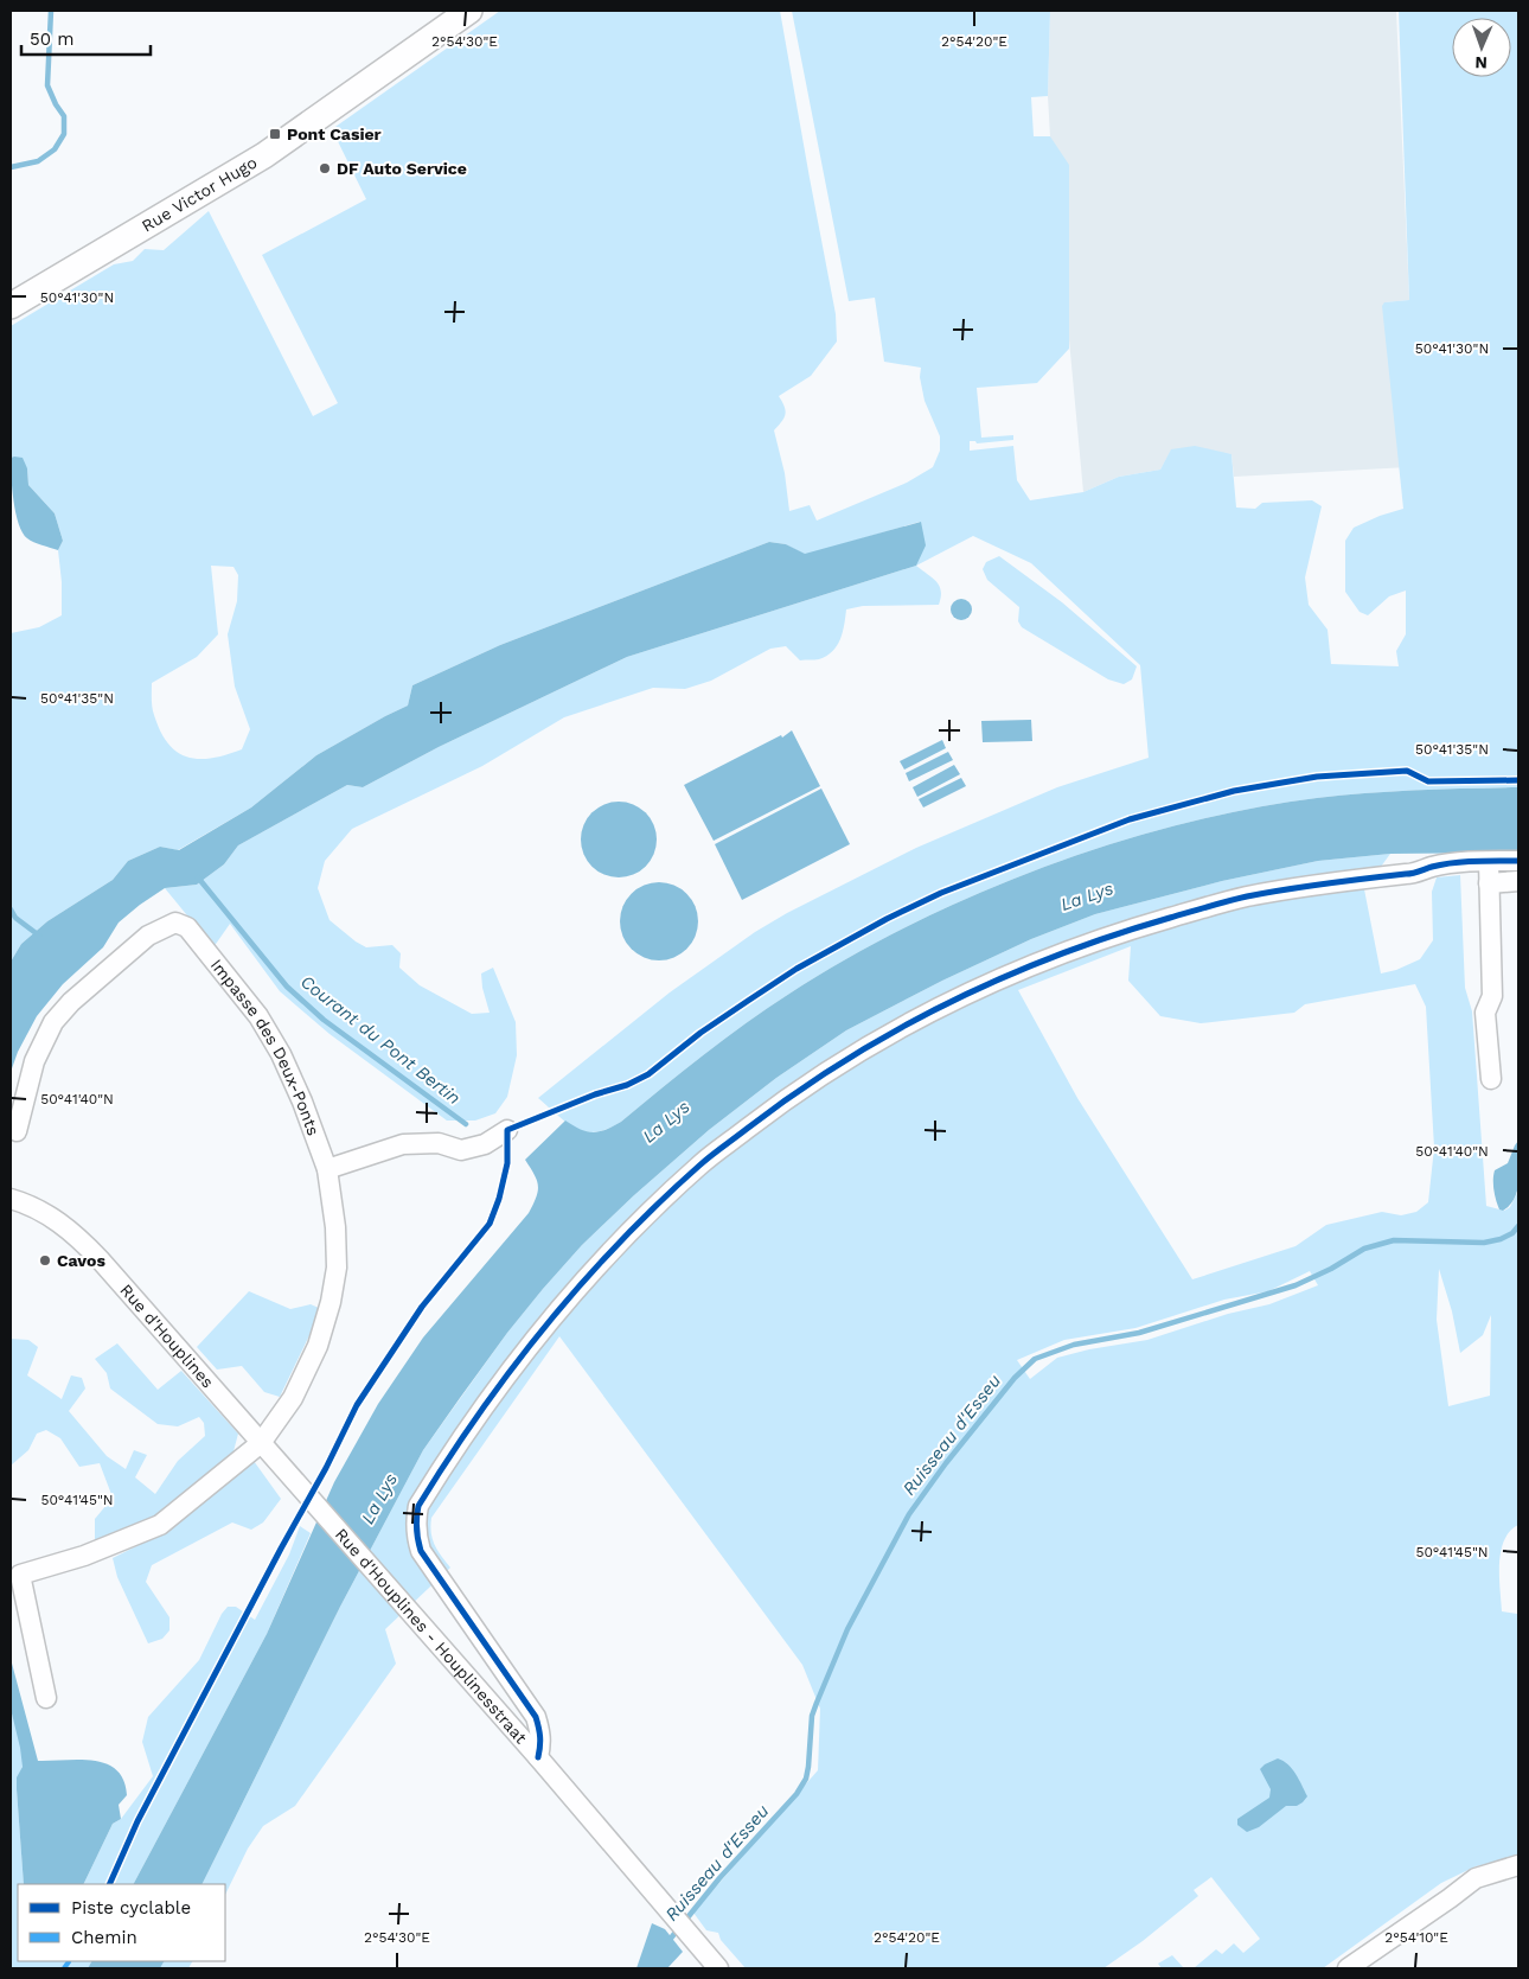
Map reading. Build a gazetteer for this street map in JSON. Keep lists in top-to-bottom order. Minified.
{"streets":{"main road":["Rue Victor Hugo"],"street":["Impasse des Deux-Ponts","Rue d'Houplines","Rue d'Houplines - Houplinesstraat"]},"crossings":[["Impasse des Deux-Ponts","Rue d'Houplines"],["Rue d'Houplines","Rue d'Houplines - Houplinesstraat"]],"water":["La Lys","Courant du Pont Bertin","Ruisseau d'Esseu"],"places":{"transit":["Pont Casier"],"other":["DF Auto Service","Cavos"]},"legend":["Piste cyclable","Chemin"],"scale_bar":"50 m","north":"bottom","coordinates":["2°54'30\"E","2°54'20\"E","50°41'30\"N","50°41'35\"N","50°41'40\"N","50°41'45\"N","2°54'10\"E"]}
